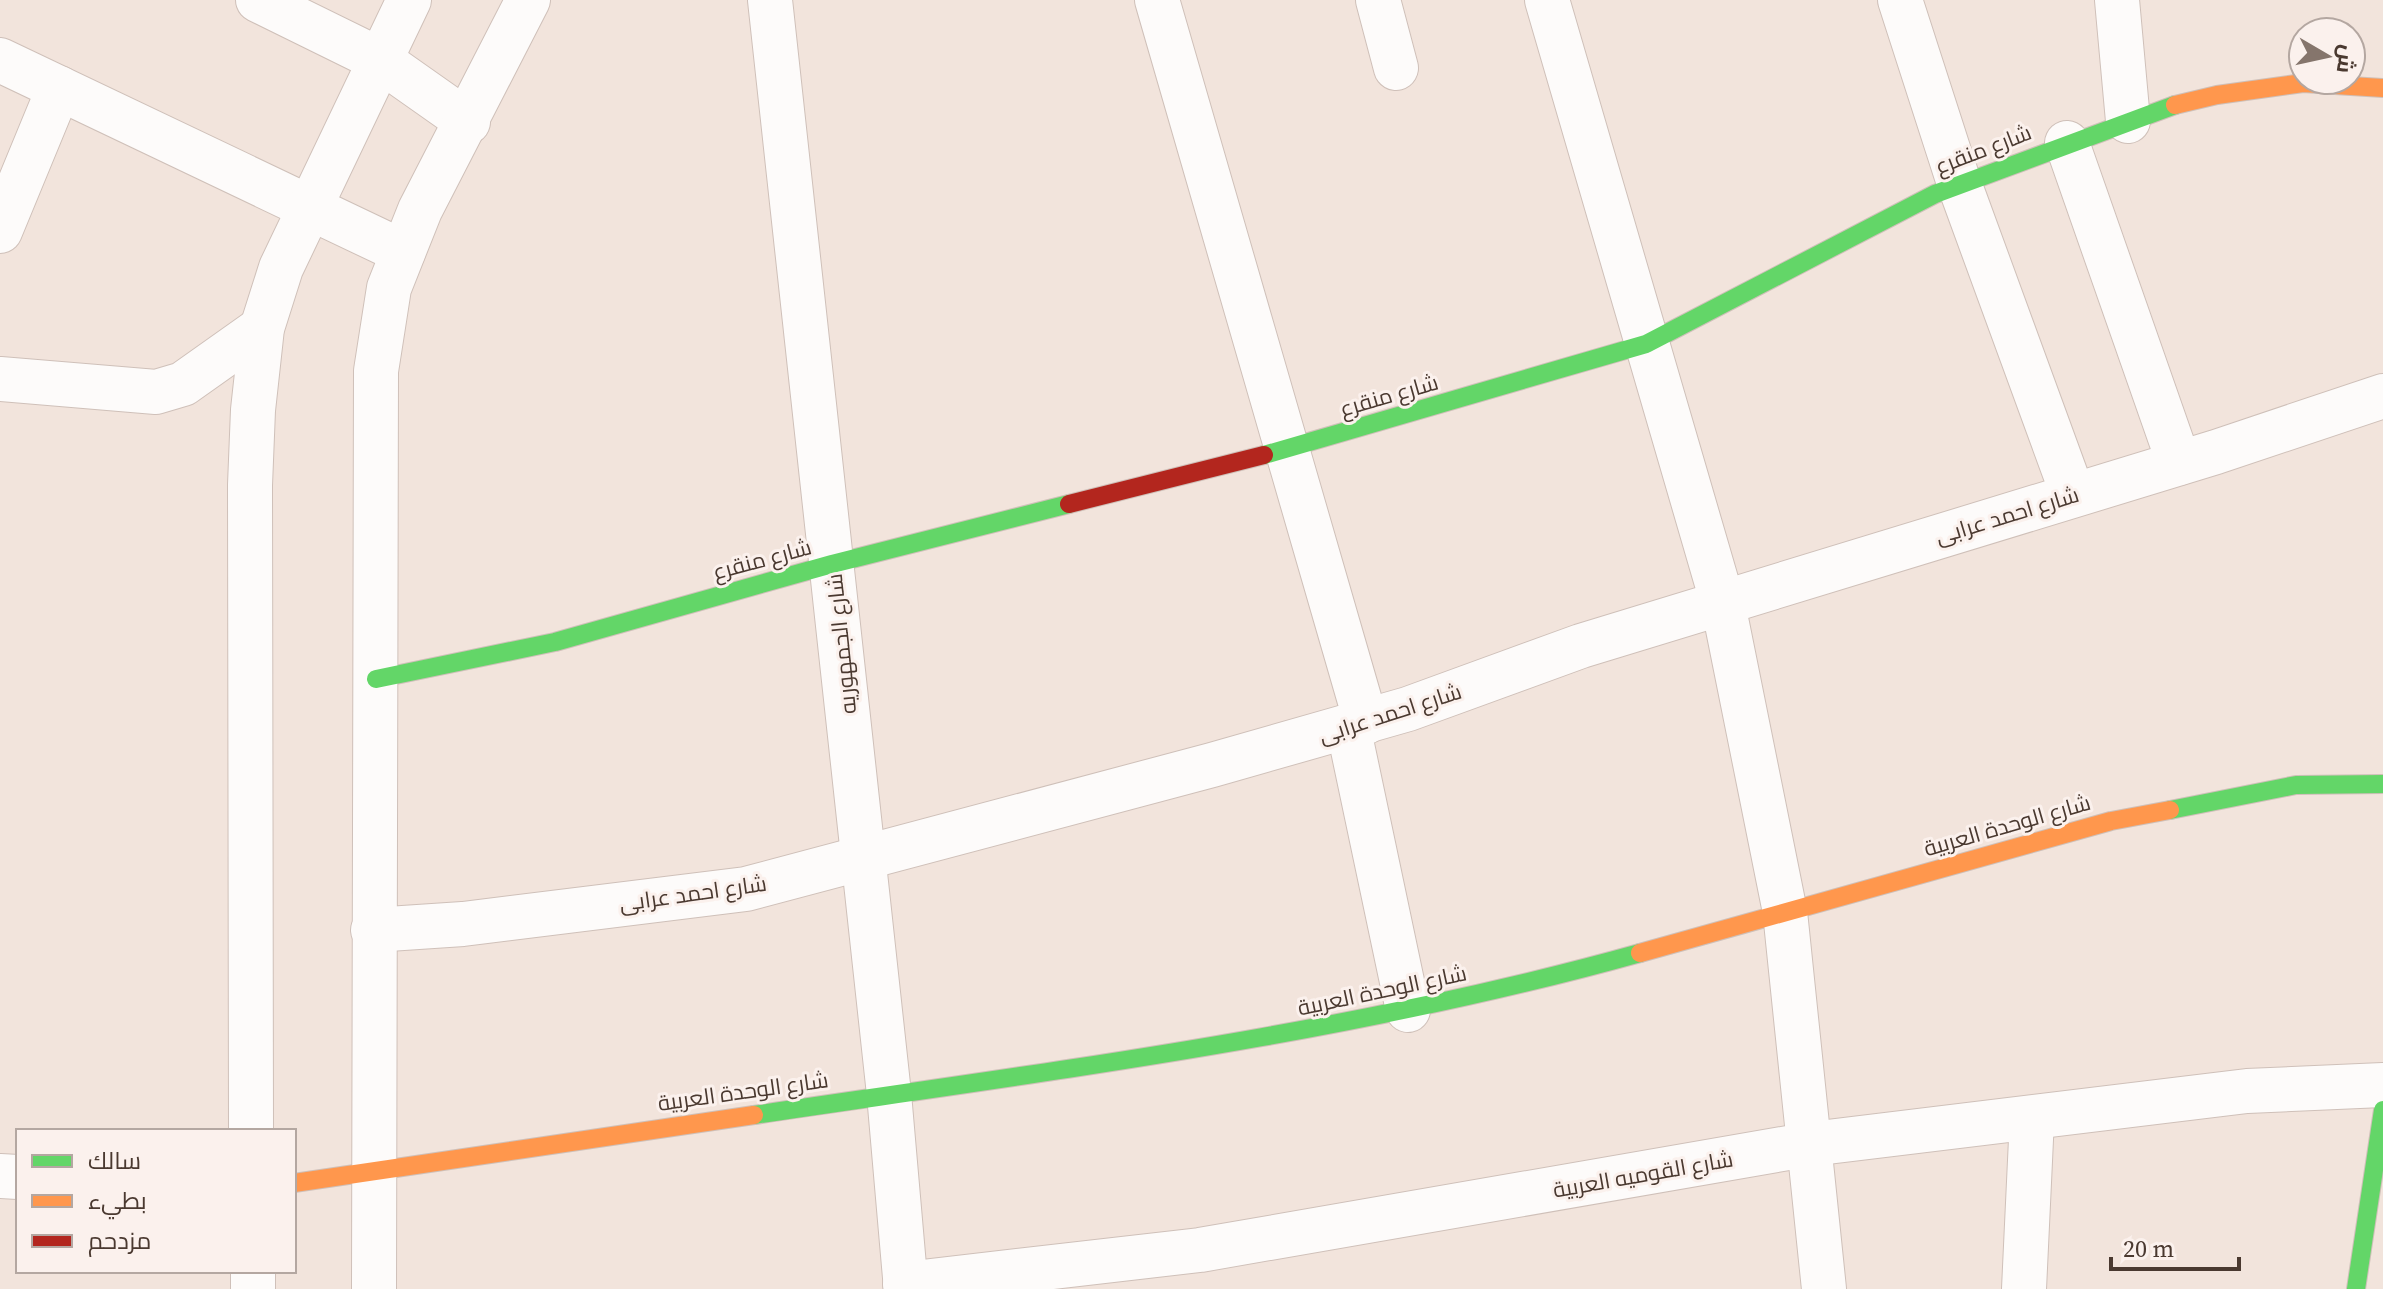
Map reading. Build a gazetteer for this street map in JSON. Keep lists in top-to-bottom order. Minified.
{"streets":{"street":["شارع منقرع","شارع احمد عرابى","شارع الجمهوريه","شارع الوحدة العربية","شارع القوميه العربية"]},"crossings":[["شارع منقرع","شارع الجمهوريه"],["شارع احمد عرابى","شارع الجمهوريه"],["شارع الجمهوريه","شارع الوحدة العربية"],["شارع الجمهوريه","شارع القوميه العربية"]],"legend":["سالك","بطيء","مزدحم"],"scale_bar":"20 m","north":"right"}
